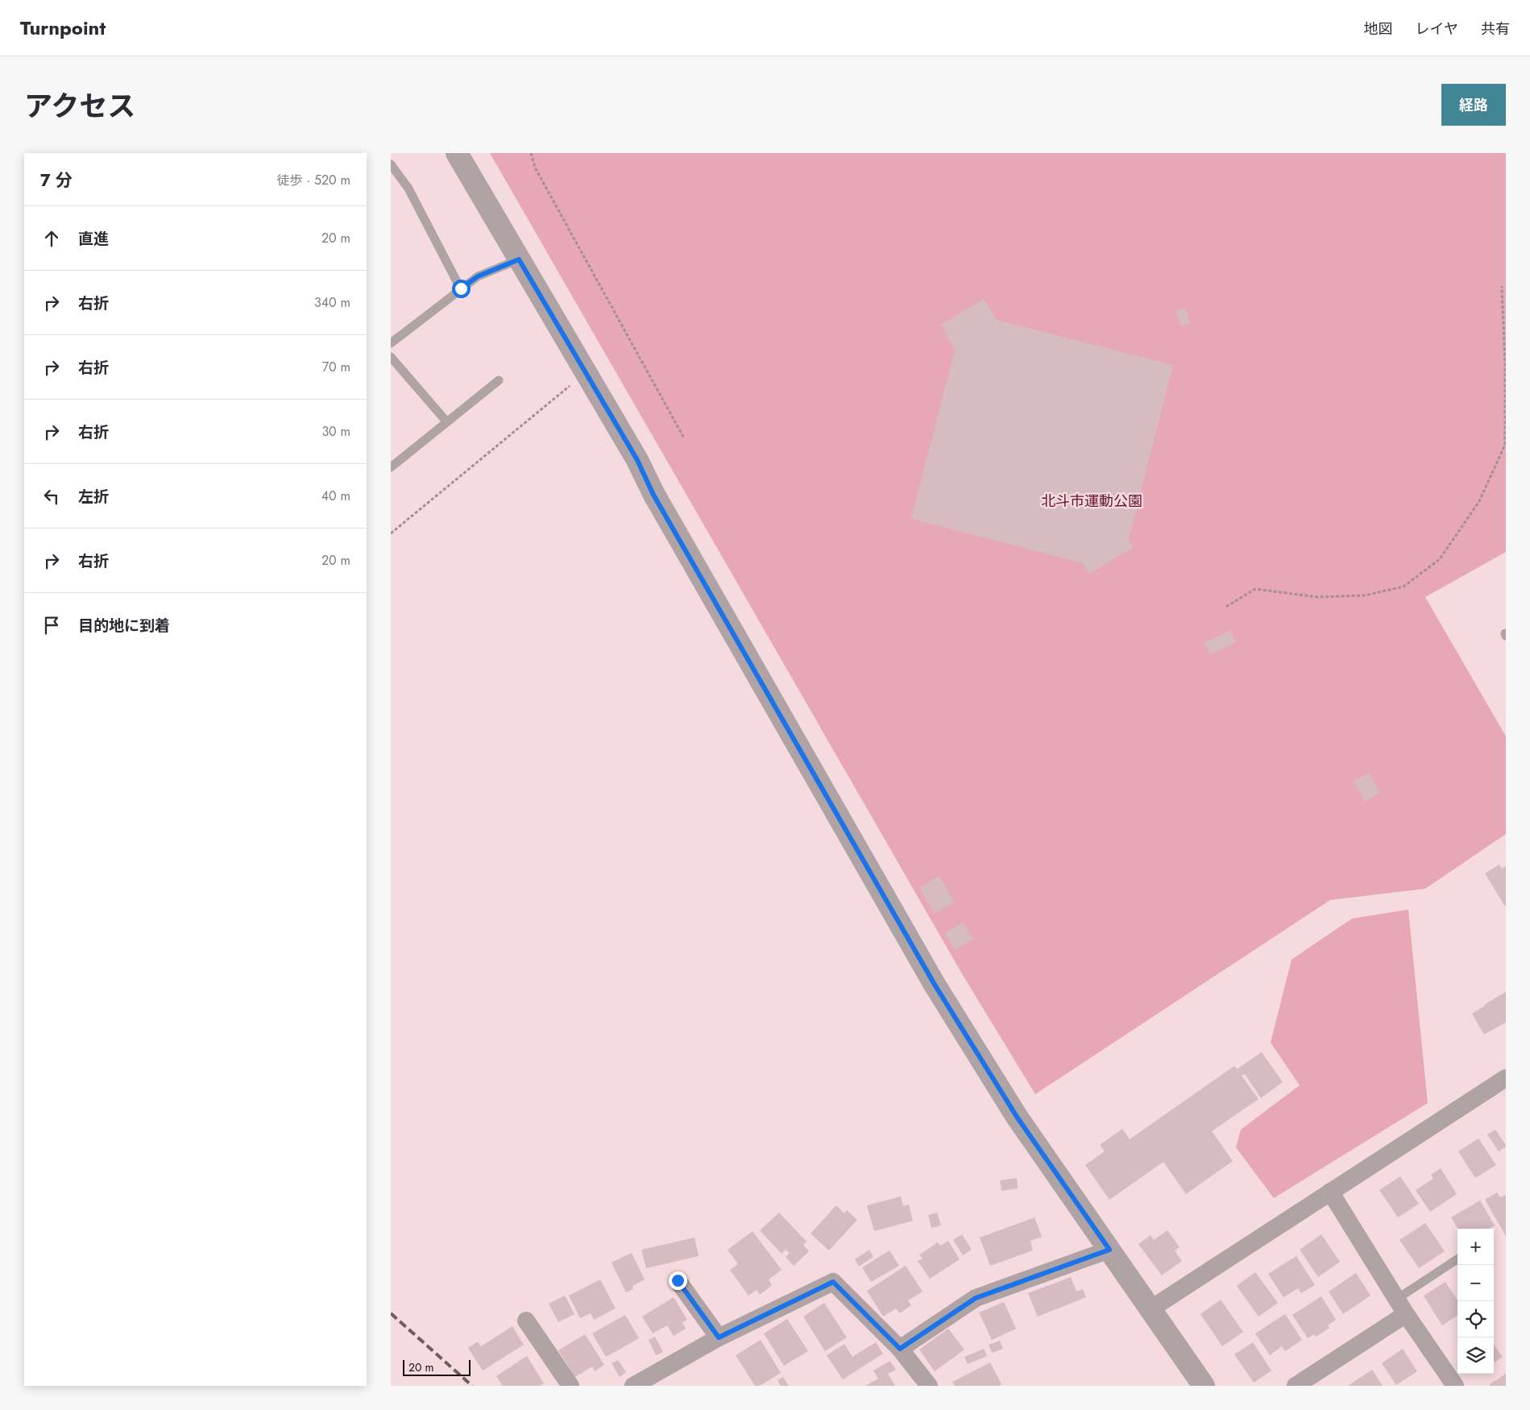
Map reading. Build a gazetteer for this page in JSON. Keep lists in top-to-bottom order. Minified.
{"parks":["北斗市運動公園"],"scale_bar":"20 m","page":{"header":"Turnpoint","nav":["地図","レイヤ","共有"],"title":"アクセス","buttons":"経路","heading":["7 分","徒歩 · 520 m"],"list":[["直進","20 m"],["右折","340 m"],["右折","70 m"],["右折","30 m"],["左折","40 m"],["右折","20 m"],"目的地に到着"],"map_buttons":["+","−"],"scale":"20 m"}}
